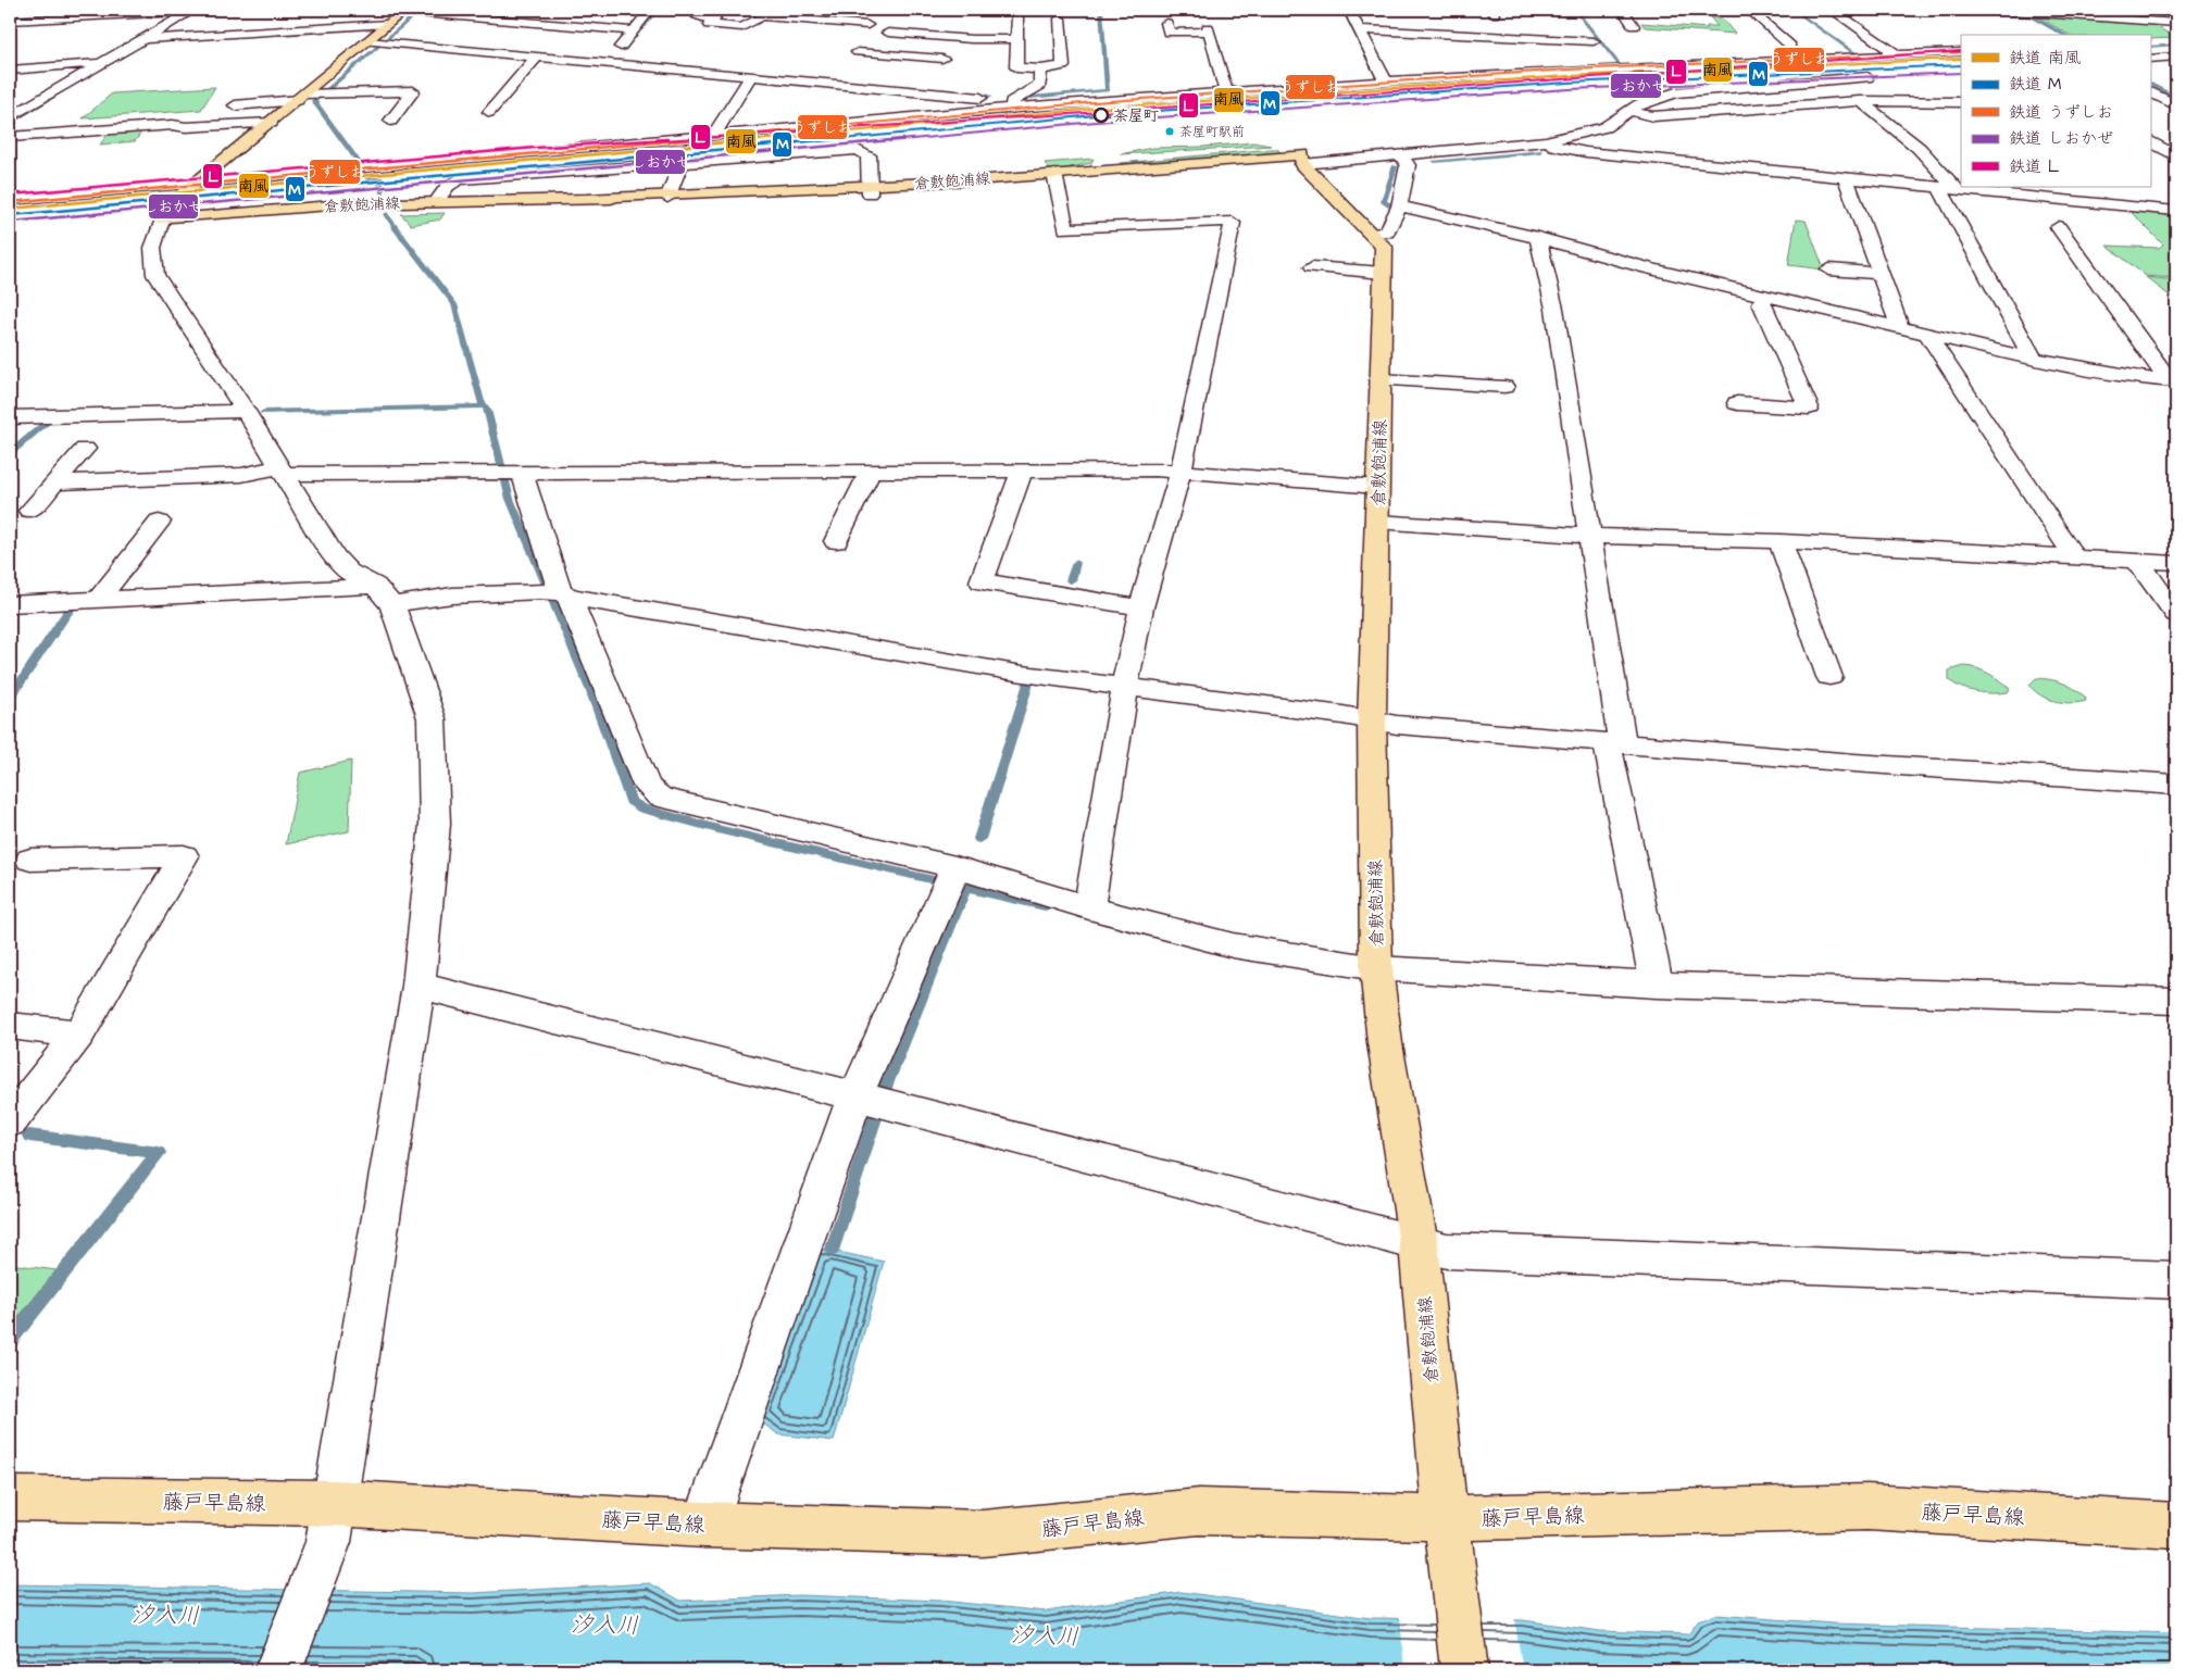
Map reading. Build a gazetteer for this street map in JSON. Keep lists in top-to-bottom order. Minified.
{"streets":{"main road":["倉敷飽浦線","藤戸早島線"]},"crossings":[["倉敷飽浦線","藤戸早島線"]],"water":["汐入川"],"places":["茶屋町","茶屋町駅前"],"lines":["rail line L","rail line うずしお","rail line 南風","rail line M","rail line しおかぜ"],"legend":["鉄道 南風","鉄道 M","鉄道 うずしお","鉄道 しおかぜ","鉄道 L"]}
